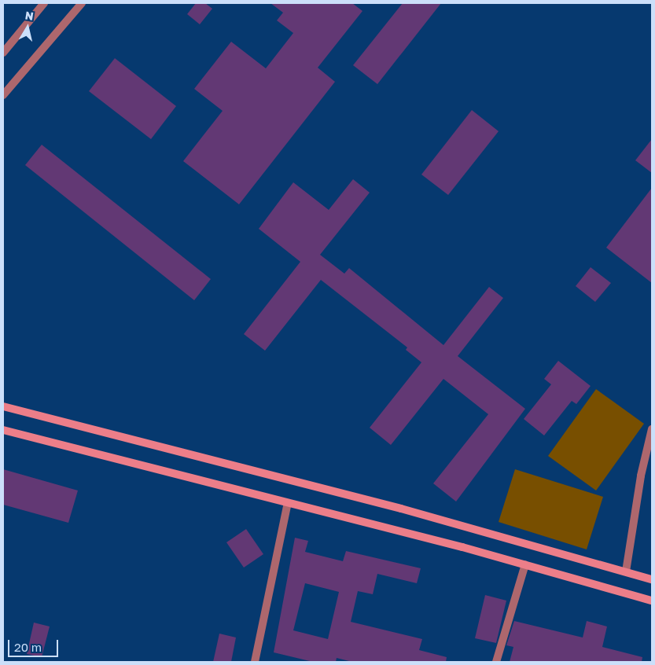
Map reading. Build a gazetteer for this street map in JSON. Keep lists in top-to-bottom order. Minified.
{"scale_bar":"20 m","north":"top"}
